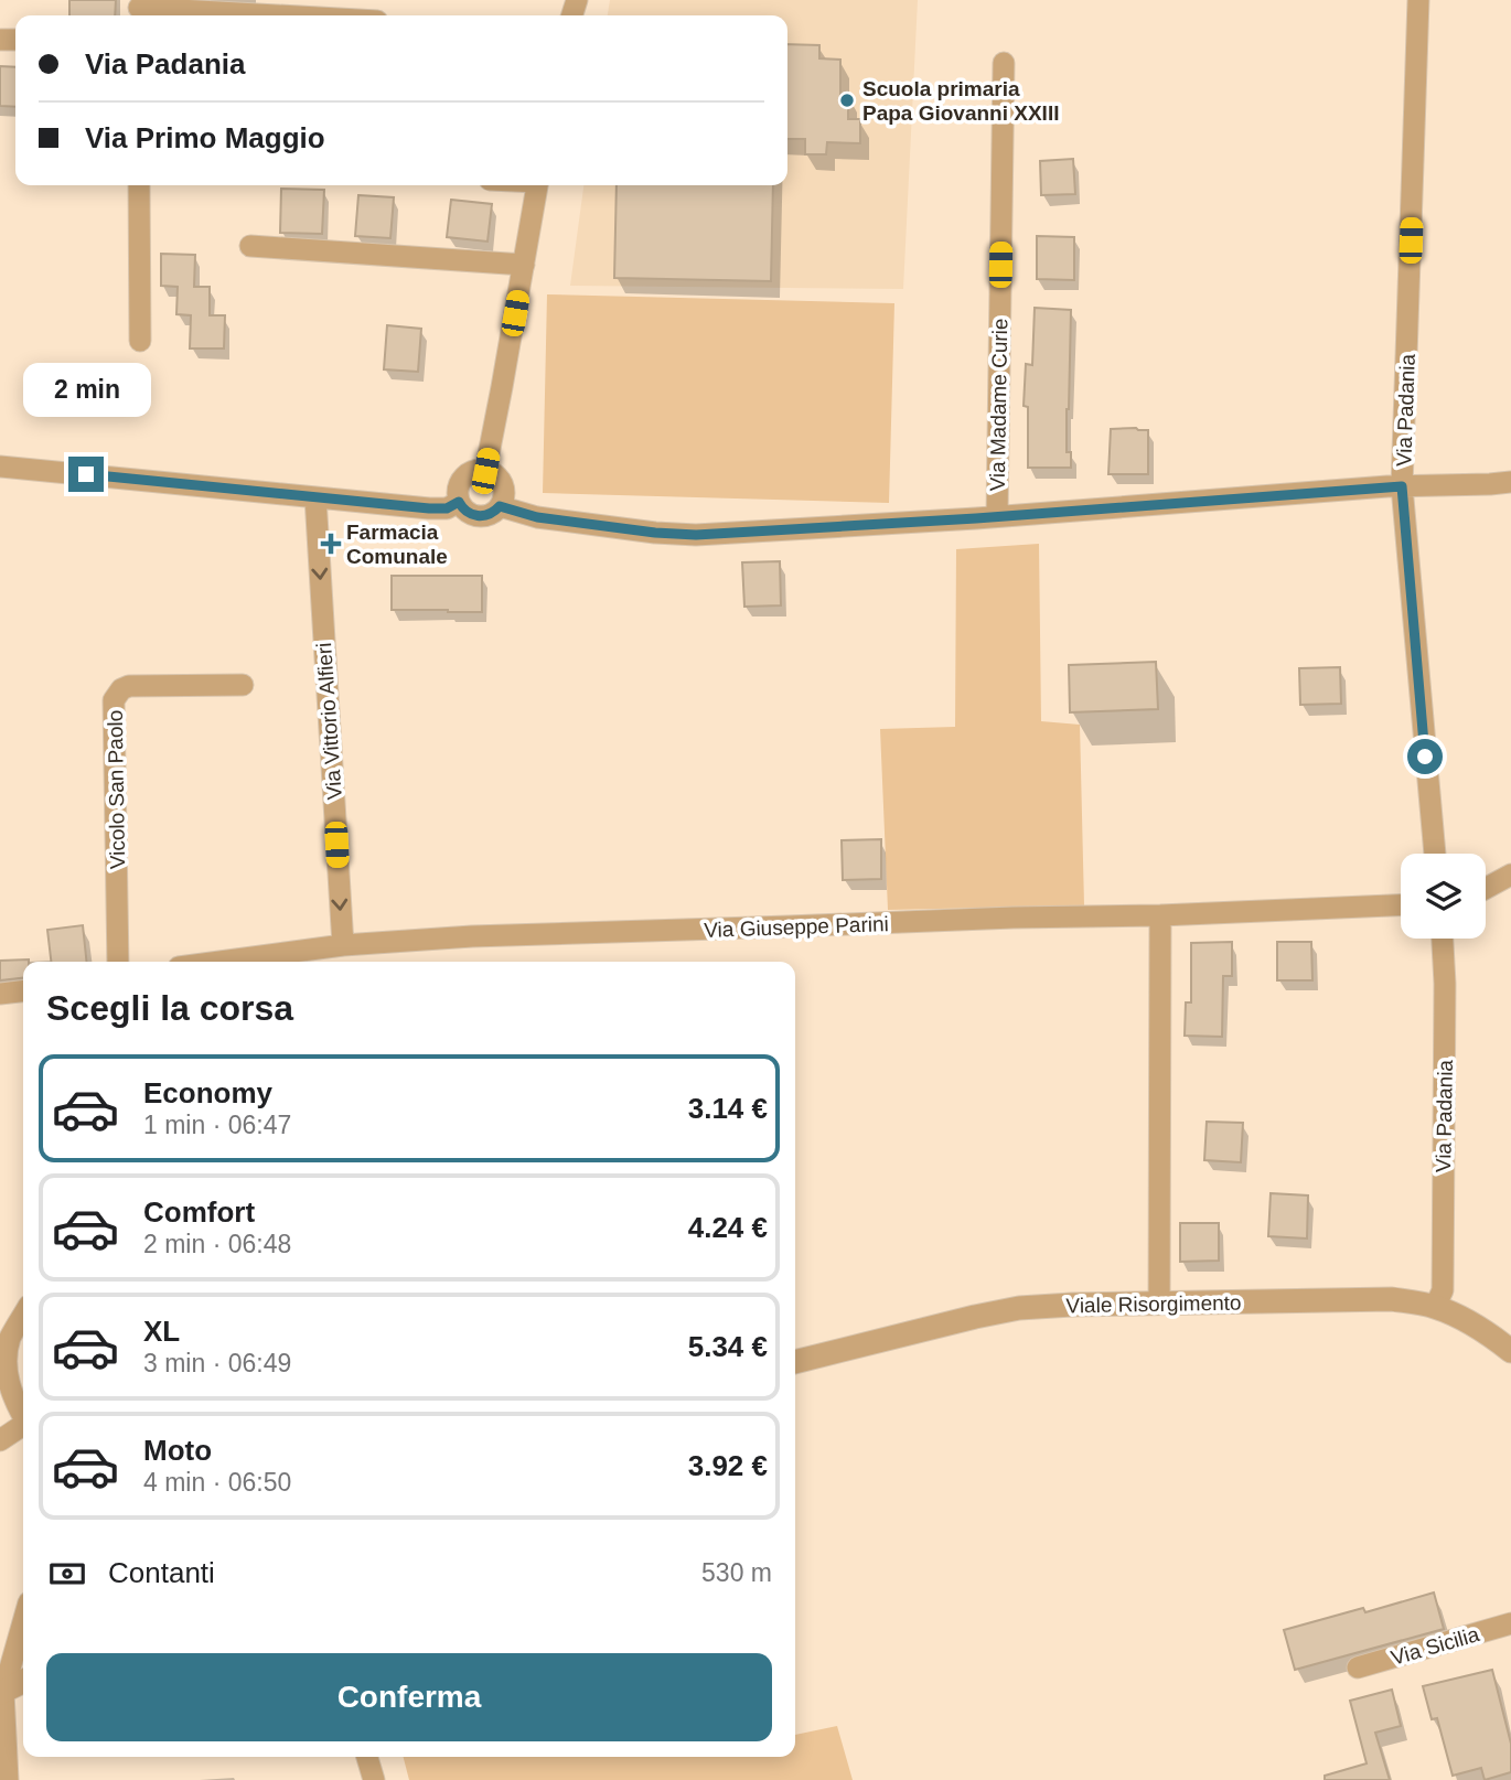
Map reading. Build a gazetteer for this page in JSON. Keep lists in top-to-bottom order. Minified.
{"streets":{"street":["Via Madame Curie","Via Padania","Via Vittorio Alfieri","Vicolo San Paolo","Via Giuseppe Parini","Viale Risorgimento","Via Sicilia"]},"crossings":[["Via Padania","Viale Risorgimento"],["Via Vittorio Alfieri","Via Giuseppe Parini"]],"one_way":["Via Vittorio Alfieri"],"places":{"other":["Scuola primaria Papa Giovanni XXIII"],"health":["Farmacia Comunale"]},"page":{"banner":["Via Padania","Via Primo Maggio"],"bubble":"2 min","heading":"Scegli la corsa","list":[{"name":"Economy","note":"1 min · 06:47","value":"3.14 €"},{"name":"Comfort","note":"2 min · 06:48","value":"4.24 €"},{"name":"XL","note":"3 min · 06:49","value":"5.34 €"},{"name":"Moto","note":"4 min · 06:50","value":"3.92 €"}],"pay":["Contanti","530 m"],"buttons":"Conferma"}}
